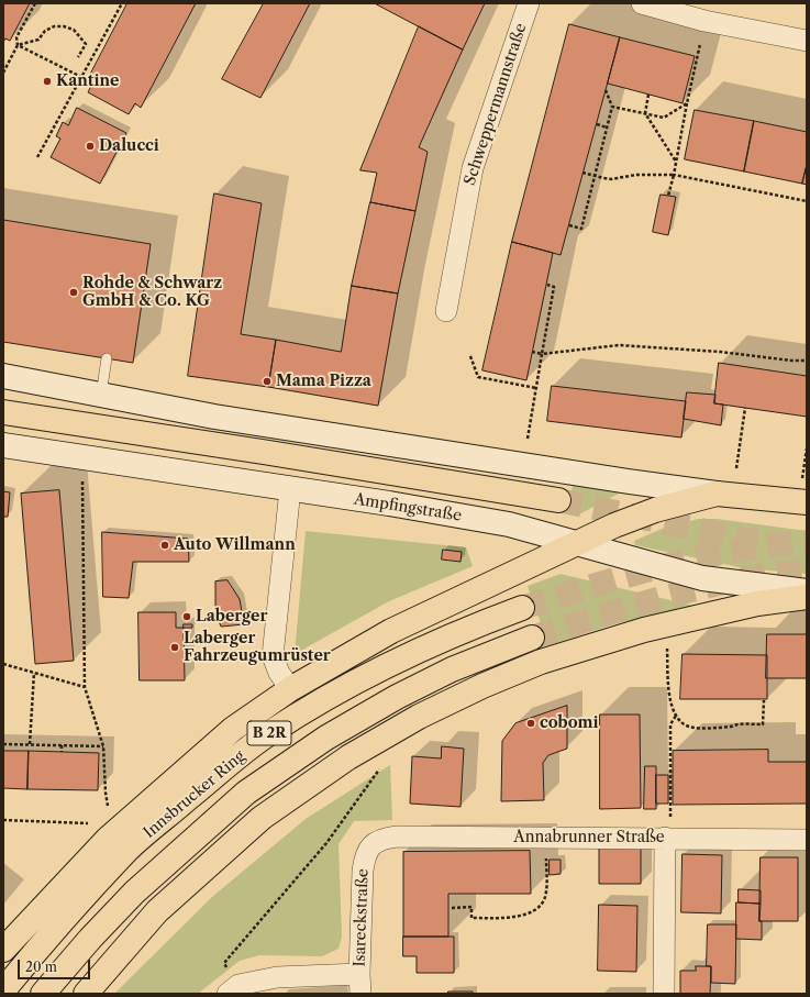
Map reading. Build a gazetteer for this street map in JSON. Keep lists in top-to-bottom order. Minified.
{"streets":{"main road":["Ampfingstraße","B 2R","Innsbrucker Ring"],"street":["Schweppermannstraße","Annabrunner Straße","Isareckstraße"]},"crossings":[["Annabrunner Straße","Isareckstraße"]],"places":["Kantine","Dalucci","Rohde & Schwarz GmbH & Co. KG","Mama Pizza","Auto Willmann","Laberger","Laberger Fahrzeugumrüster","cobomi"],"scale_bar":"20 m"}
